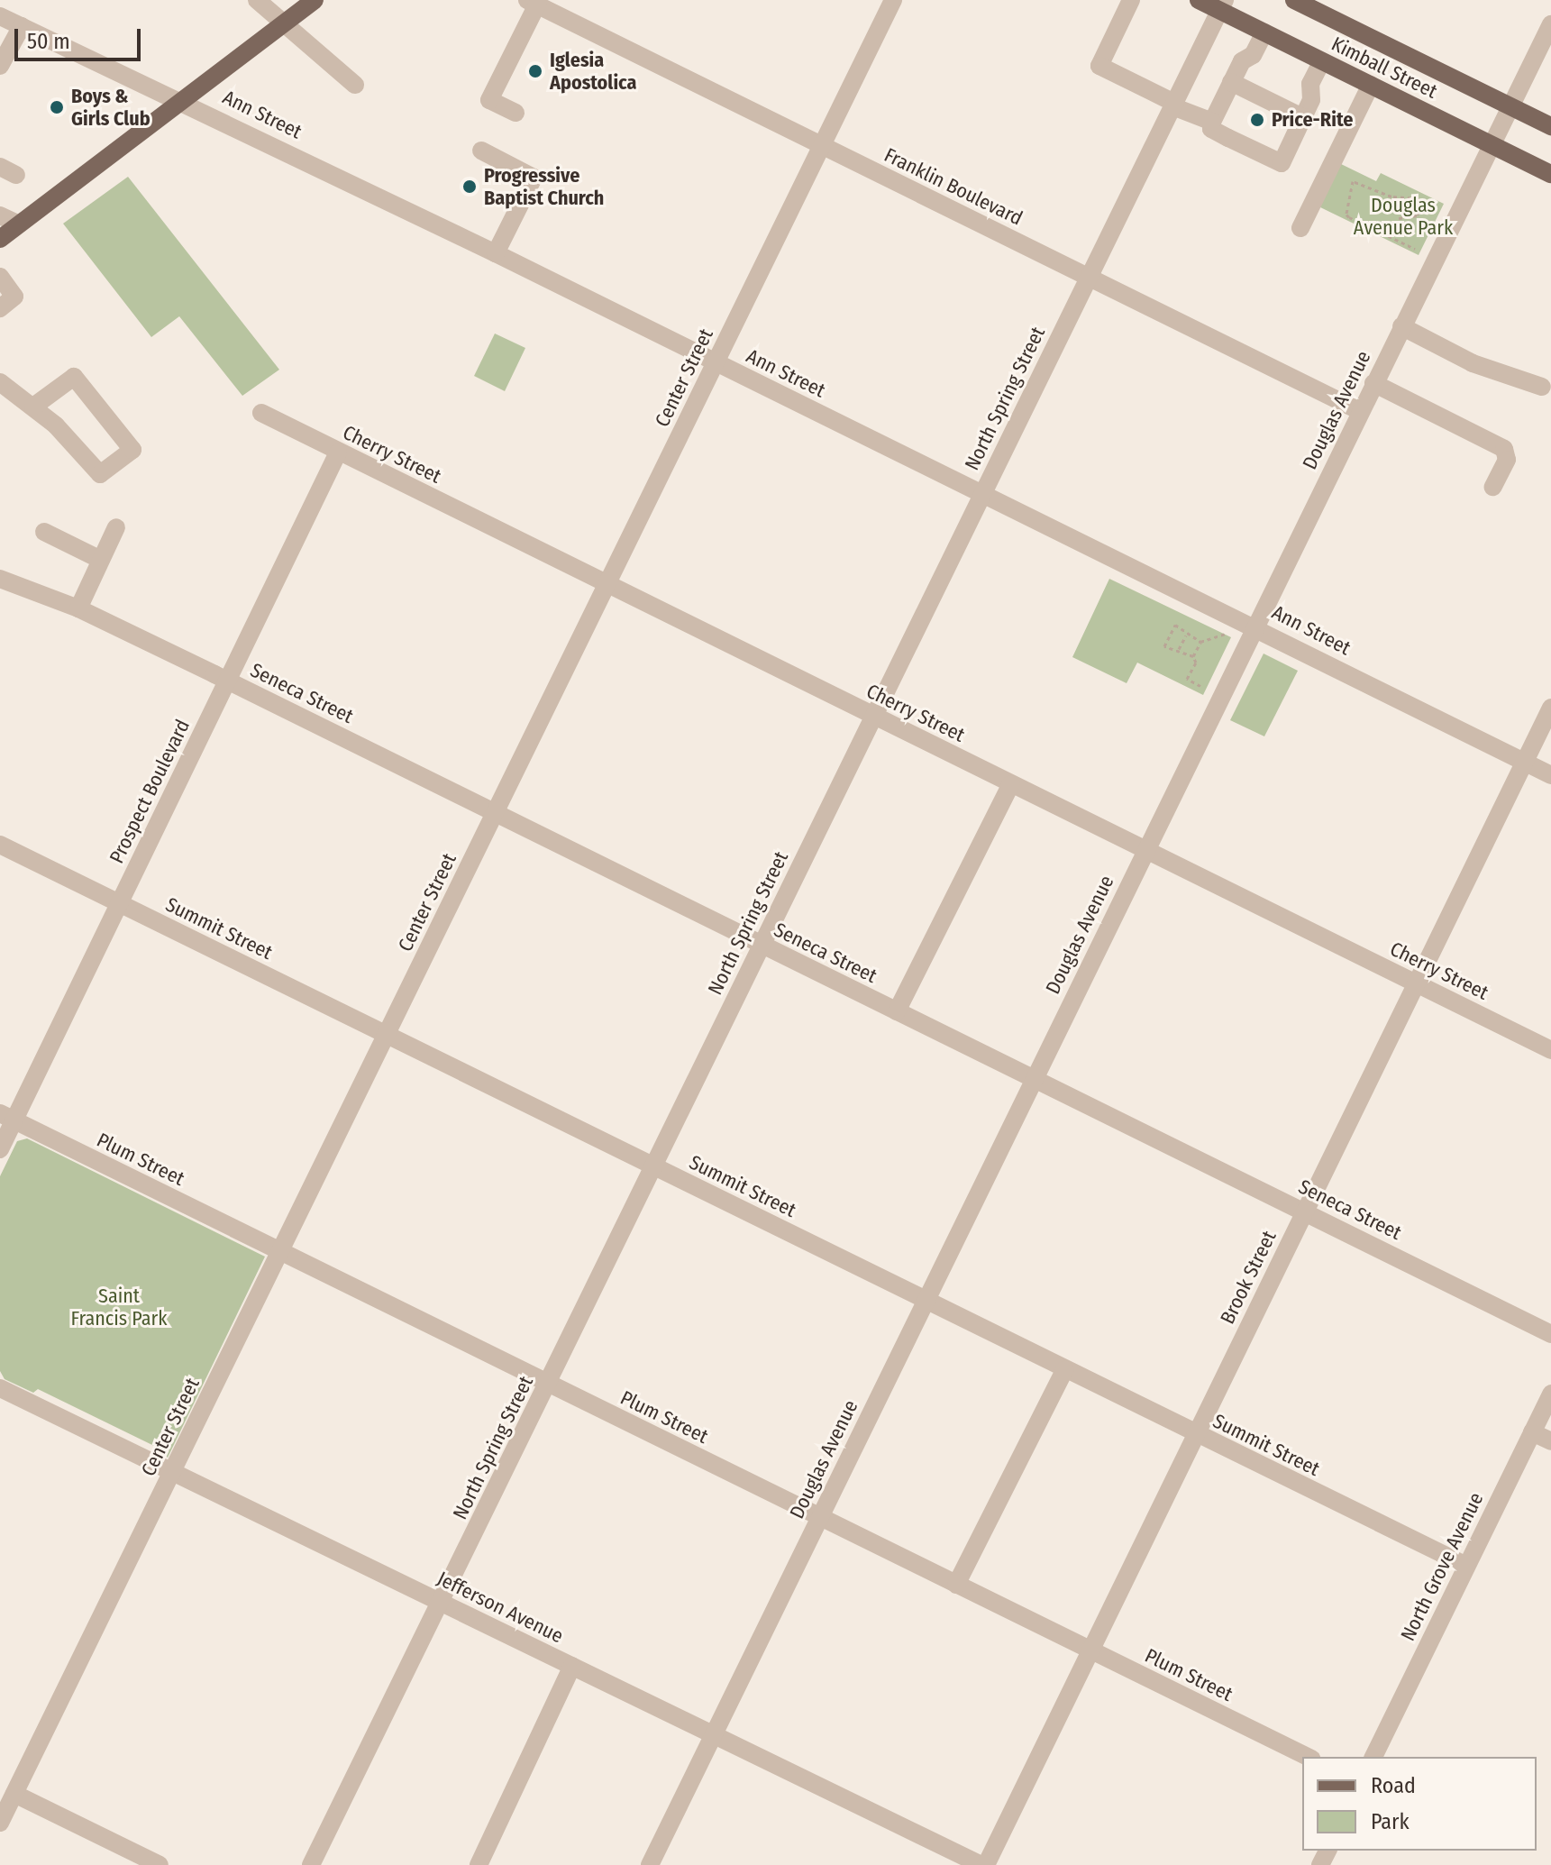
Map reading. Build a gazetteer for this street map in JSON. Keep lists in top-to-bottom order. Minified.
{"streets":{"main road":["Kimball Street"],"street":["Ann Street","Franklin Boulevard","Center Street","North Spring Street","Douglas Avenue","Cherry Street","Seneca Street","Prospect Boulevard","Summit Street","Plum Street","Brook Street","North Grove Avenue","Jefferson Avenue"]},"crossings":[["Kimball Street","North Spring Street"],["Kimball Street","Douglas Avenue"],["Ann Street","Center Street"],["Ann Street","North Spring Street"],["Ann Street","Douglas Avenue"],["Ann Street","Brook Street"],["Franklin Boulevard","Center Street"],["Franklin Boulevard","North Spring Street"],["Franklin Boulevard","Douglas Avenue"],["Center Street","Cherry Street"],["Center Street","Seneca Street"],["Center Street","Summit Street"],["Center Street","Plum Street"],["Center Street","Jefferson Avenue"],["North Spring Street","Cherry Street"],["North Spring Street","Seneca Street"],["North Spring Street","Summit Street"],["North Spring Street","Plum Street"],["North Spring Street","Jefferson Avenue"],["Douglas Avenue","Cherry Street"],["Douglas Avenue","Seneca Street"],["Douglas Avenue","Summit Street"],["Douglas Avenue","Plum Street"],["Douglas Avenue","Jefferson Avenue"],["Cherry Street","Prospect Boulevard"],["Cherry Street","Brook Street"],["Seneca Street","Prospect Boulevard"],["Seneca Street","Brook Street"],["Prospect Boulevard","Summit Street"],["Prospect Boulevard","Plum Street"],["Summit Street","Brook Street"],["Summit Street","North Grove Avenue"],["Plum Street","Brook Street"],["Brook Street","Jefferson Avenue"]],"parks":["Douglas Avenue Park","Saint Francis Park"],"places":["Iglesia Apostolica","Boys & Girls Club","Price-Rite","Progressive Baptist Church"],"legend":["Road","Park"],"scale_bar":"50 m"}
